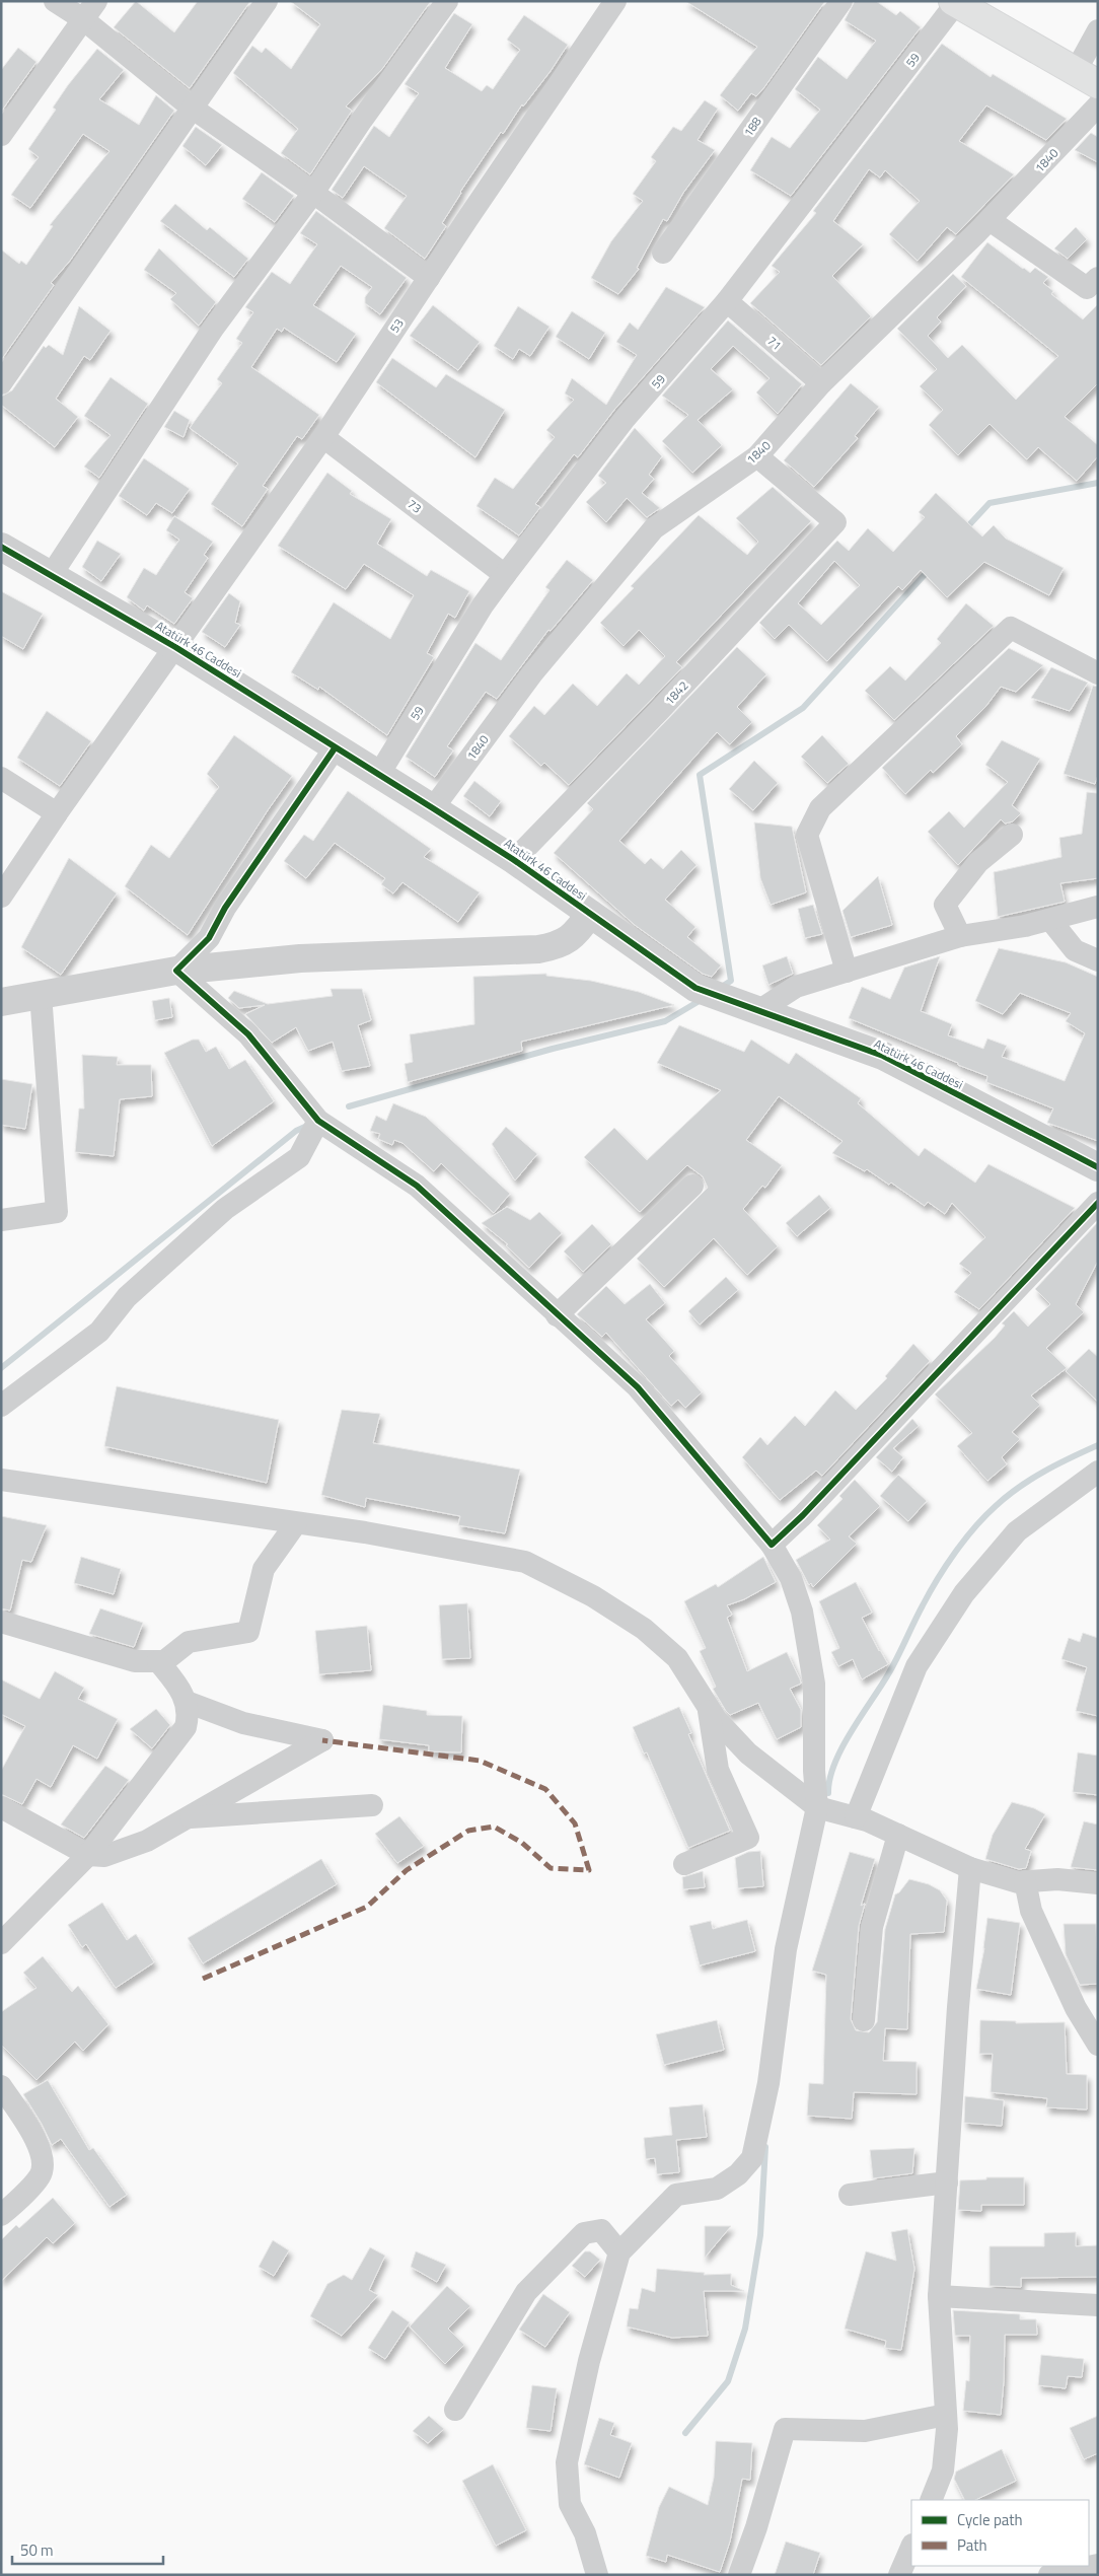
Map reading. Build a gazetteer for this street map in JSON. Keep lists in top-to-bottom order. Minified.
{"streets":{"street":["59","188","1840","53","71","73","Atatürk 46 Caddesi","1842"]},"crossings":[["59","71"],["59","73"],["59","Atatürk 46 Caddesi"],["1840","71"],["1840","Atatürk 46 Caddesi"],["1840","1842"],["53","73"],["53","Atatürk 46 Caddesi"],["Atatürk 46 Caddesi","1842"]],"legend":["Cycle path","Path"],"scale_bar":"50 m"}
